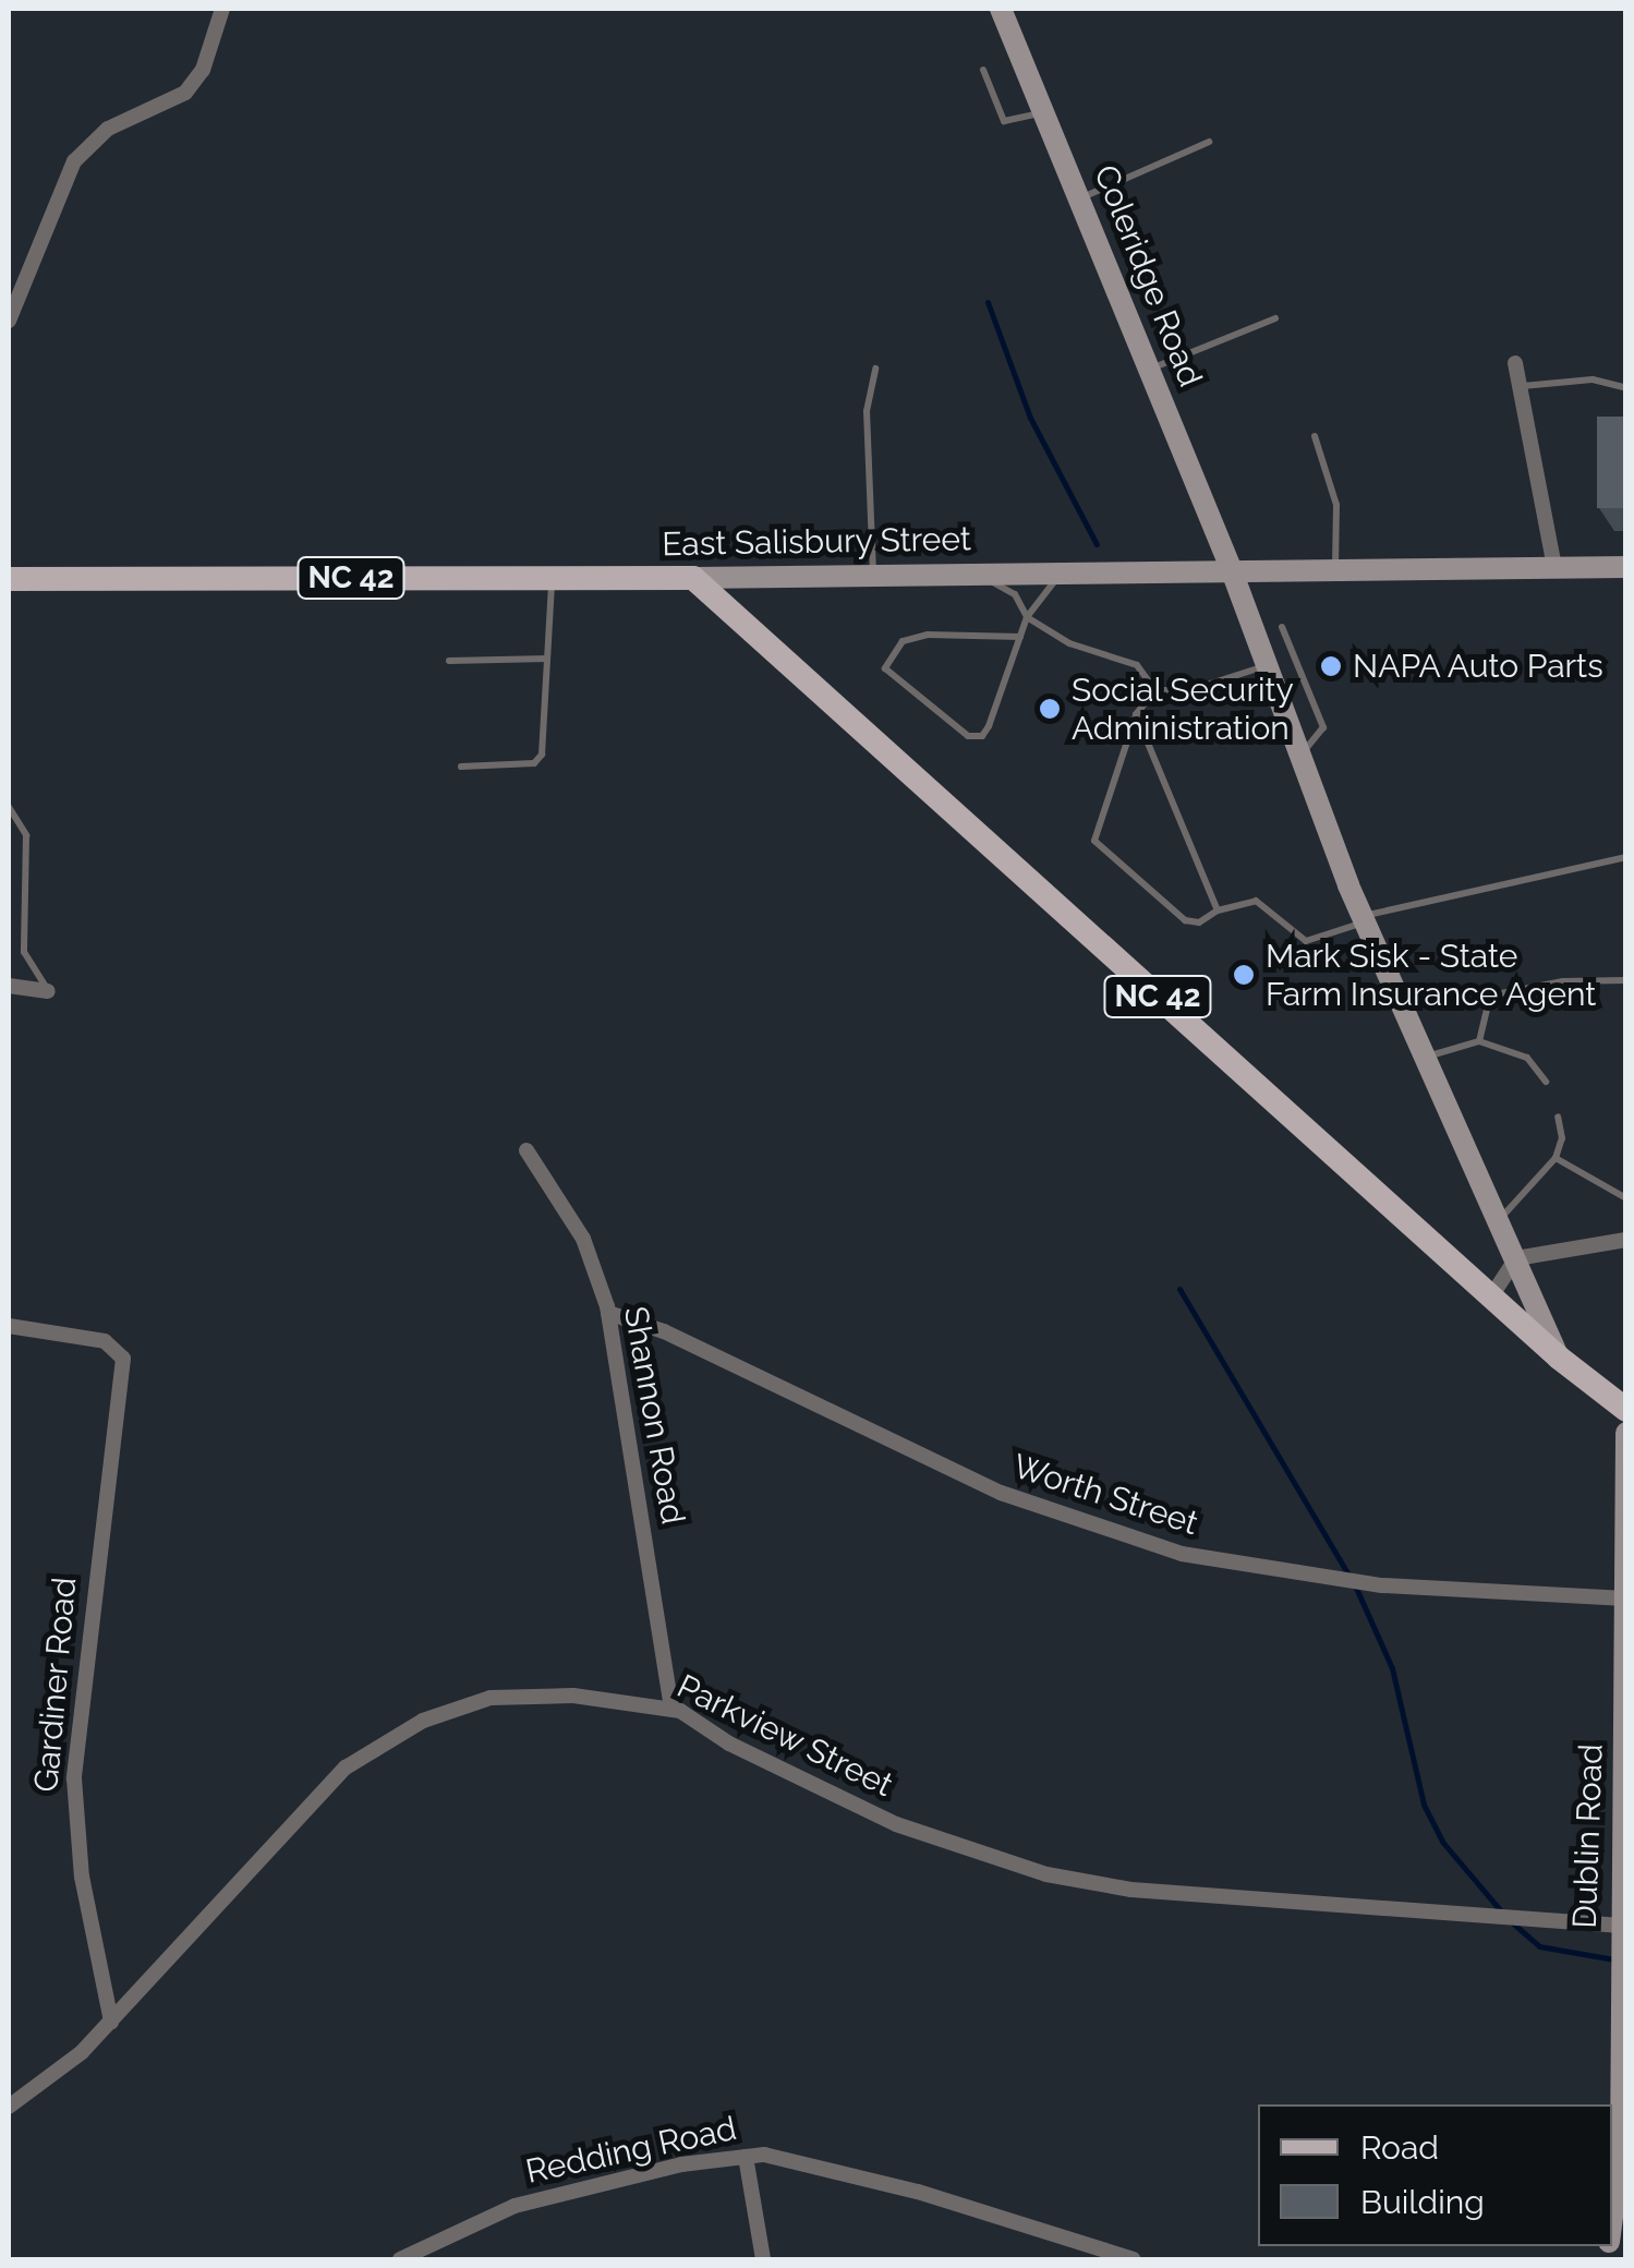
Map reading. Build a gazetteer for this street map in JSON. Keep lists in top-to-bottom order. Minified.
{"streets":{"main road":["East Salisbury Street","NC 42"],"street":["Coleridge Road","Shannon Road","Worth Street","Gardiner Road","Parkview Street","Dublin Road","Redding Road"]},"crossings":[["Coleridge Road","East Salisbury Street"],["Coleridge Road","NC 42"],["East Salisbury Street","NC 42"],["Shannon Road","Worth Street"],["Shannon Road","Parkview Street"],["Worth Street","Dublin Road"],["Gardiner Road","Parkview Street"],["Parkview Street","Dublin Road"]],"places":["NAPA Auto Parts","Social Security Administration","Mark Sisk - State Farm Insurance Agent"],"legend":["Road","Building"]}
